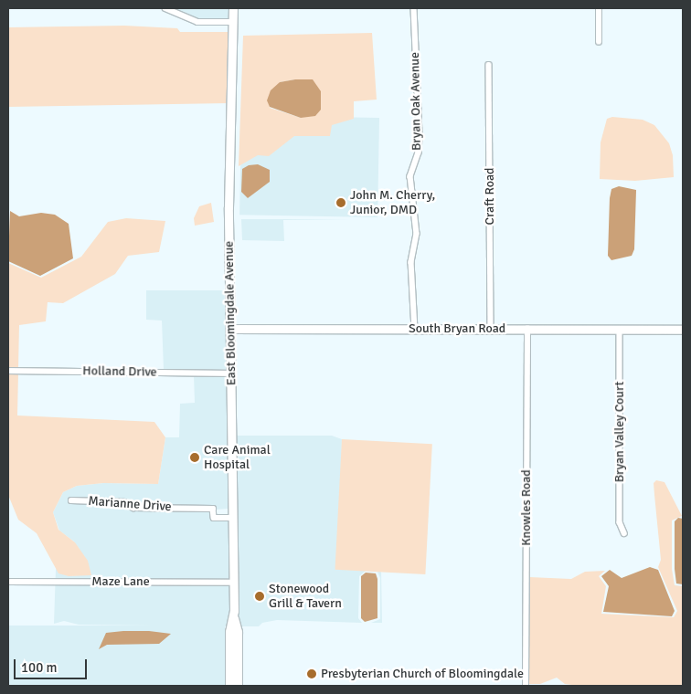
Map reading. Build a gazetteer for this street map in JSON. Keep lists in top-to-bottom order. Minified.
{"streets":{"main road":["East Bloomingdale Avenue","South Bryan Road"],"street":["Bryan Oak Avenue","Craft Road","Holland Drive","Bryan Valley Court","Marianne Drive","Knowles Road","Maze Lane"]},"crossings":[["Bryan Oak Avenue","South Bryan Road"],["Craft Road","South Bryan Road"],["East Bloomingdale Avenue","South Bryan Road"],["East Bloomingdale Avenue","Holland Drive"],["East Bloomingdale Avenue","Marianne Drive"],["East Bloomingdale Avenue","Maze Lane"],["South Bryan Road","Bryan Valley Court"],["South Bryan Road","Knowles Road"]],"places":["John M. Cherry, Junior, DMD","Care Animal Hospital","Stonewood Grill & Tavern","Presbyterian Church of Bloomingdale"],"scale_bar":"100 m"}
